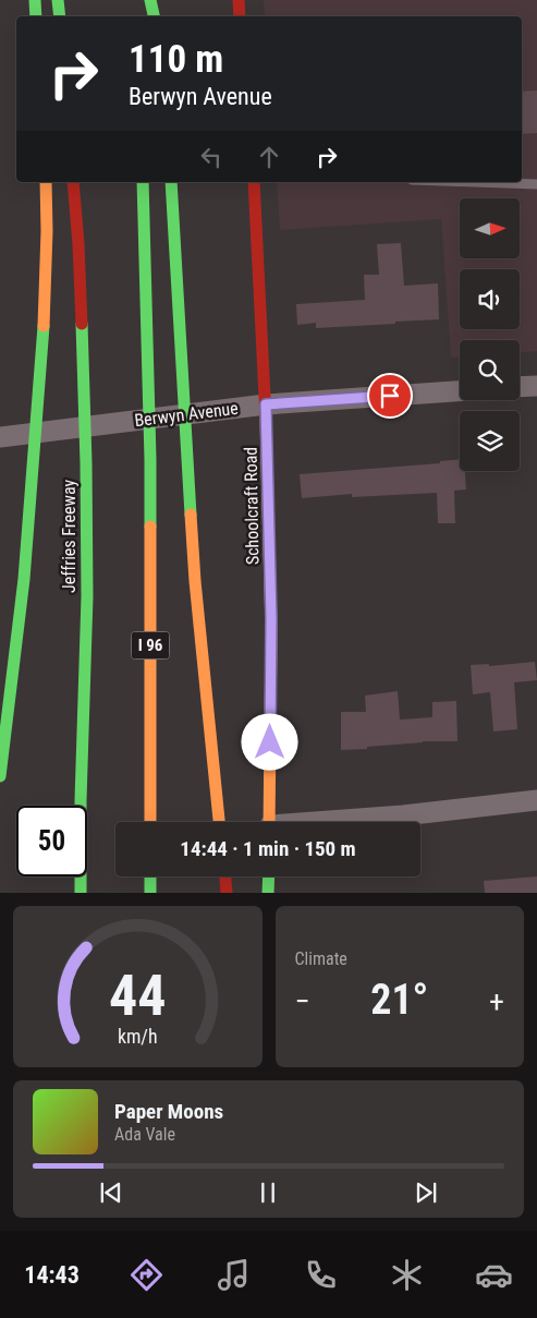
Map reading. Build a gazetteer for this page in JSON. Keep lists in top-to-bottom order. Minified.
{"streets":{"main road":["Schoolcraft Road","Jeffries Freeway","I 96"],"street":["Berwyn Avenue"]},"crossings":[["Berwyn Avenue","Schoolcraft Road"]],"north":"right","page":{"turn":["110 m","Berwyn Avenue"],"limit":"50","trip":"14:44 · 1 min · 150 m","tile":"Climate","heat":["−","21°","+"],"song":["Paper Moons","Ada Vale"],"tabs":"14:43","gauge":["44","km/h"]}}
